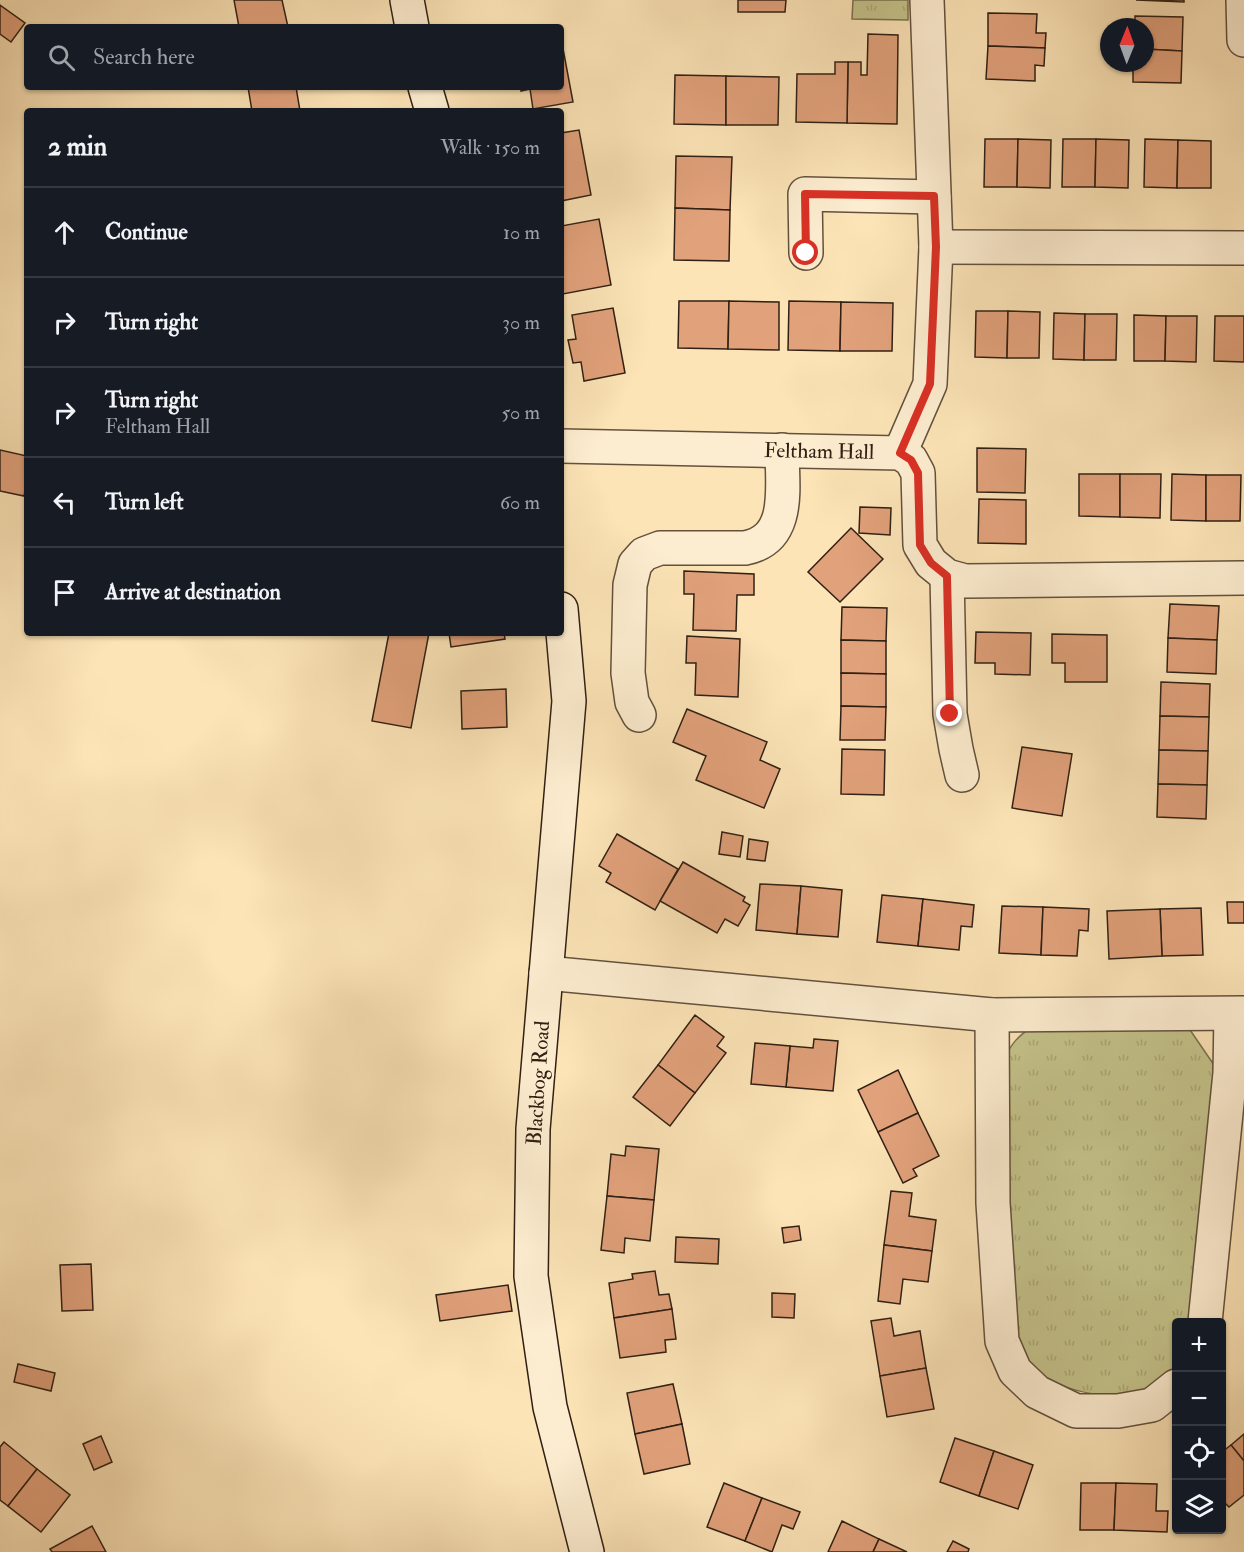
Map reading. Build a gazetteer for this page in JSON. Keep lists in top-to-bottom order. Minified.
{"streets":{"street":["Feltham Hall","Blackbog Road"]},"north":"top","page":{"search":"Search here","heading":["2 min","Walk · 150 m"],"list":[["Continue","10 m"],["Turn right","30 m"],["Turn right","Feltham Hall","50 m"],["Turn left","60 m"],"Arrive at destination"],"map_buttons":["+","−"]}}
